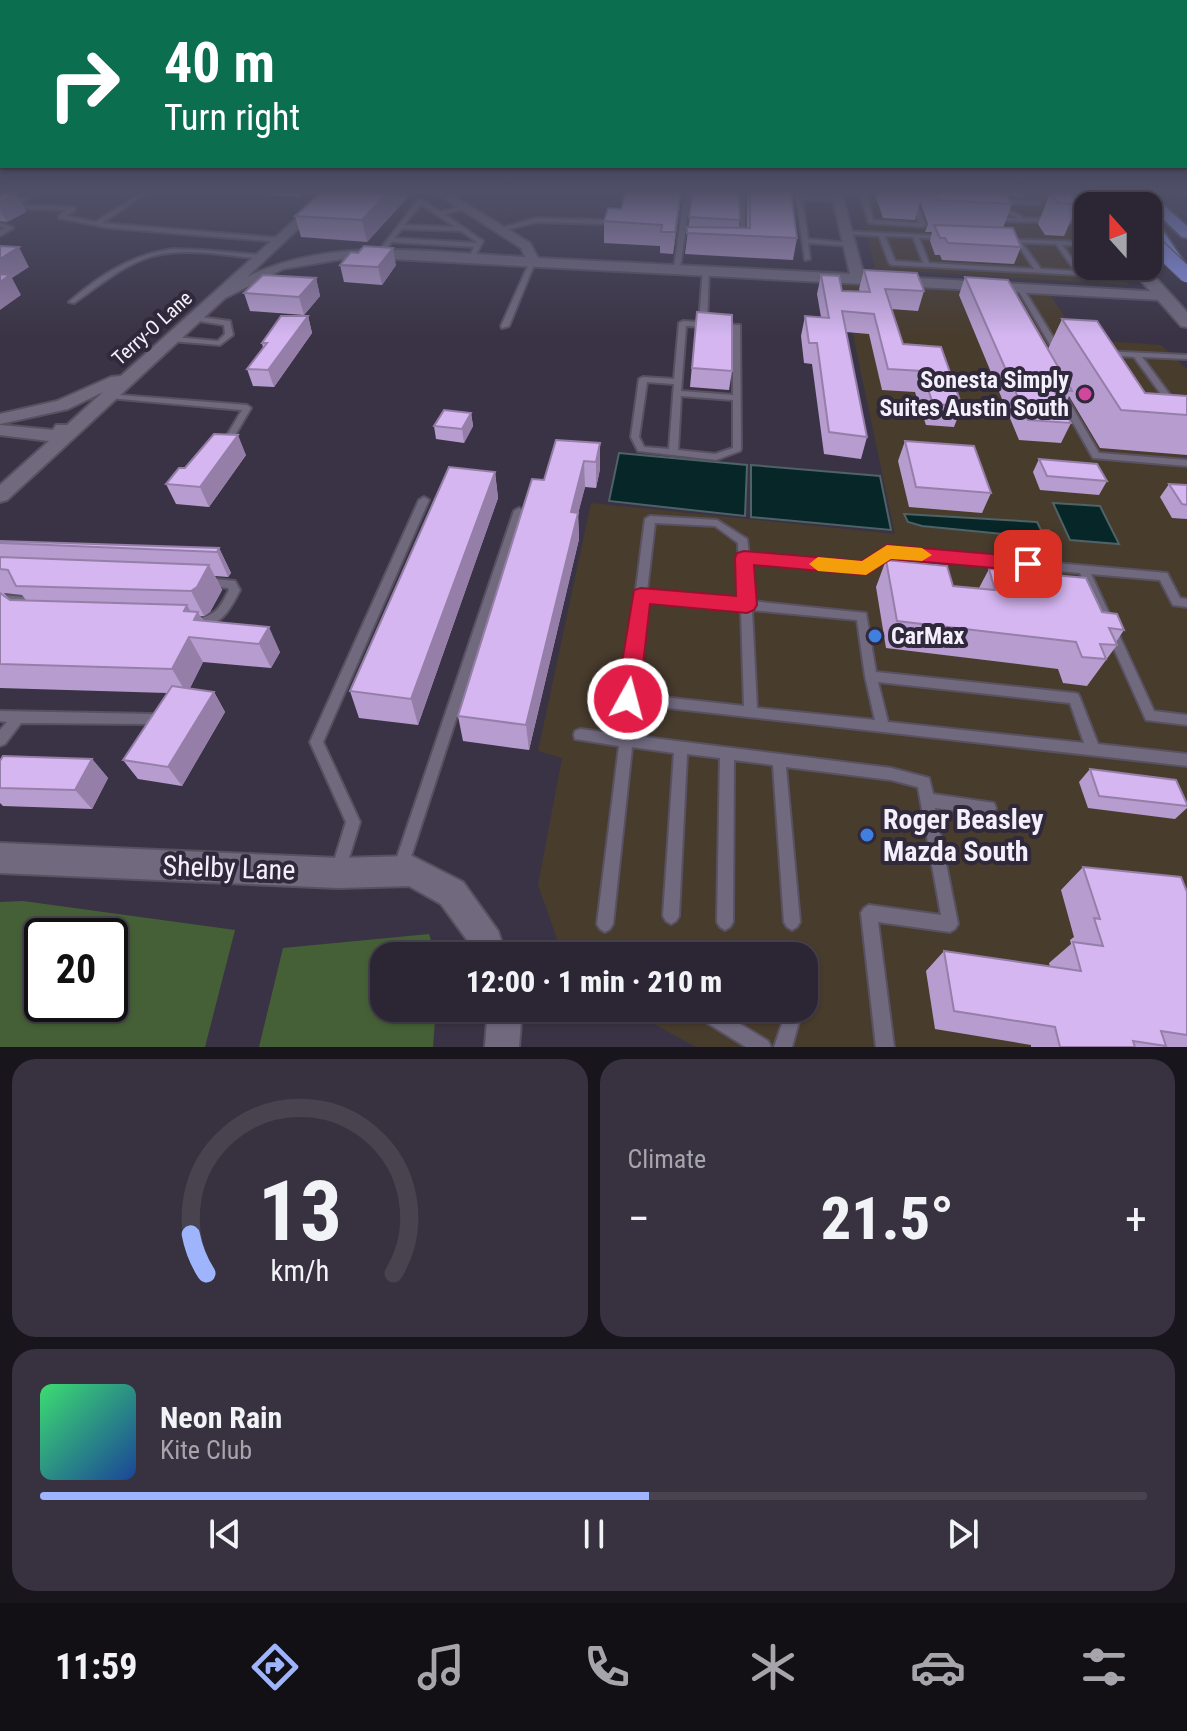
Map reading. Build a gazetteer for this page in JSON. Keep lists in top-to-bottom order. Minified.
{"streets":{"street":["Terry-O Lane","Shelby Lane"]},"places":["Sonesta Simply Suites Austin South","CarMax","Roger Beasley Mazda South"],"north":"top","page":{"turn":["40 m","Turn right"],"limit":"20","trip":"12:00 · 1 min · 210 m","tile":"Climate","heat":["−","21.5°","+"],"song":["Neon Rain","Kite Club"],"tabs":"11:59","gauge":["13","km/h"]}}
